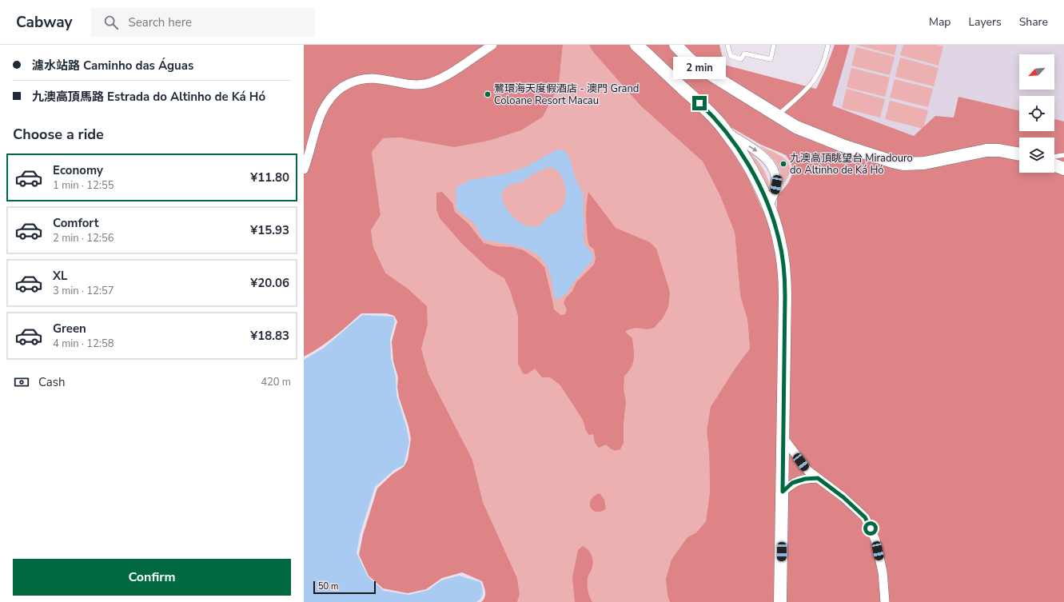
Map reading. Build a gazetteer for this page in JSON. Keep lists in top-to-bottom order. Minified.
{"places":["鷺環海天度假酒店 - 澳門 Grand Coloane Resort Macau","九澳高頂眺望台 Miradouro do Altinho de Ká Hó"],"scale_bar":"50 m","north":"bottom left","page":{"header":"Cabway","search":"Search here","nav":["Map","Layers","Share"],"banner":["濾水站路 Caminho das Águas","九澳高頂馬路 Estrada do Altinho de Ká Hó"],"bubble":"2 min","heading":"Choose a ride","list":[{"name":"Economy","note":"1 min · 12:55","value":"¥11.80"},{"name":"Comfort","note":"2 min · 12:56","value":"¥15.93"},{"name":"XL","note":"3 min · 12:57","value":"¥20.06"},{"name":"Green","note":"4 min · 12:58","value":"¥18.83"}],"pay":["Cash","420 m"],"buttons":"Confirm","scale":"50 m"}}
